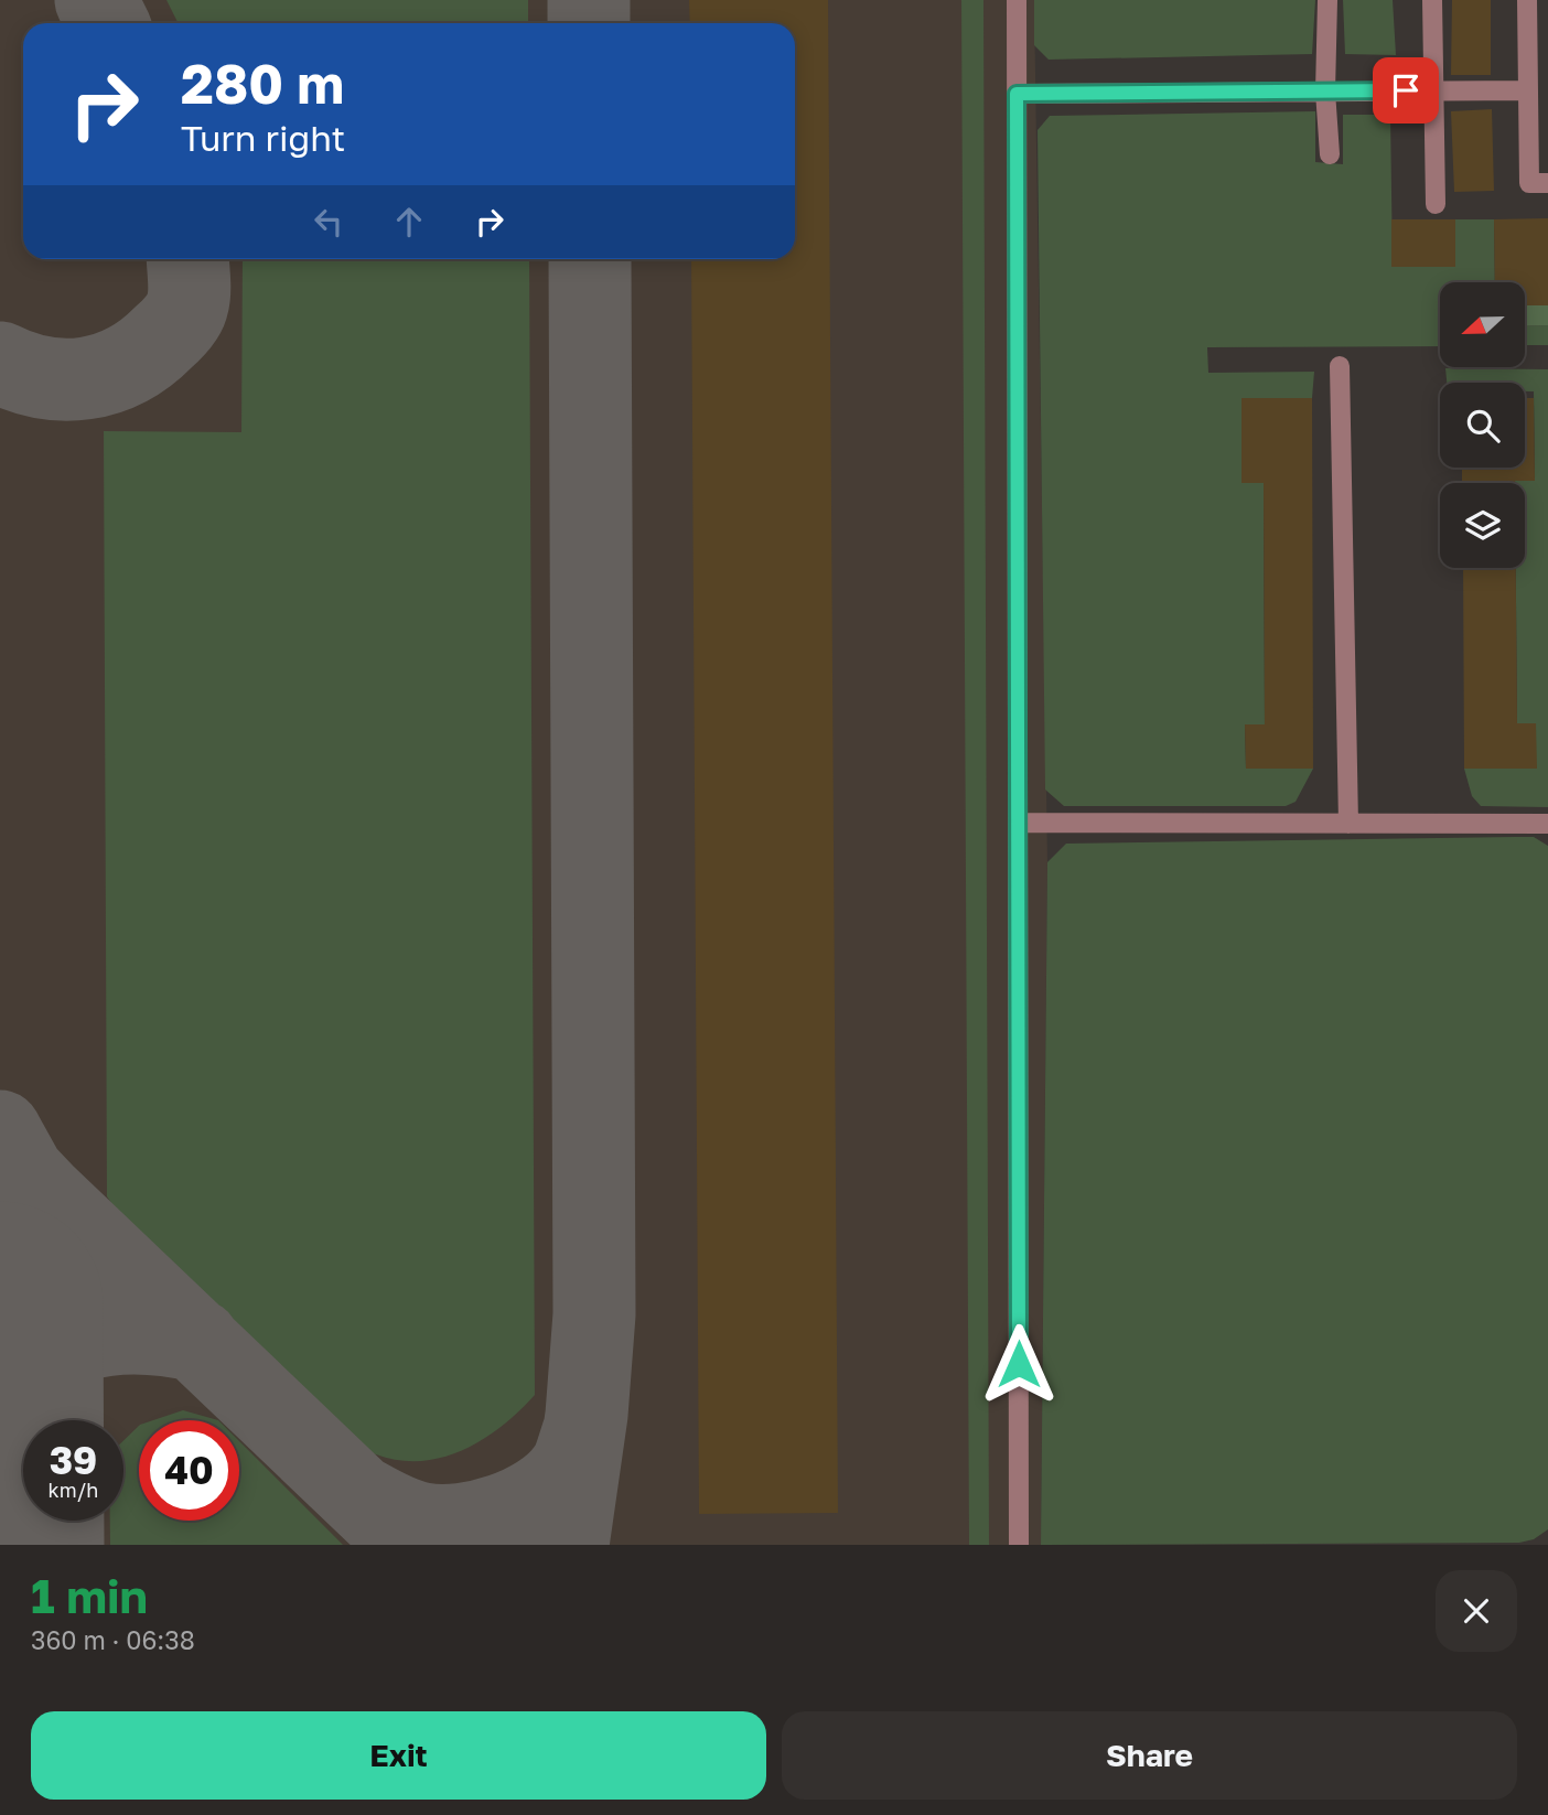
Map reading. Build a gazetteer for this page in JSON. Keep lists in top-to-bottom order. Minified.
{"north":"left","page":{"turn":["280 m","Turn right"],"speed":"39 km/h","limit":"40","heading":["1 min","360 m · 06:38"],"buttons":["Exit","Share"]}}
